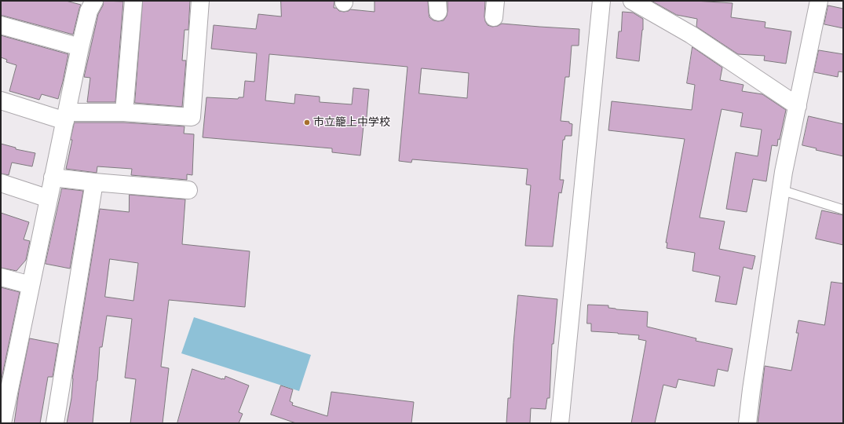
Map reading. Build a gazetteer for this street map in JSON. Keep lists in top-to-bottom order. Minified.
{"places":["市立籠上中学校"]}
